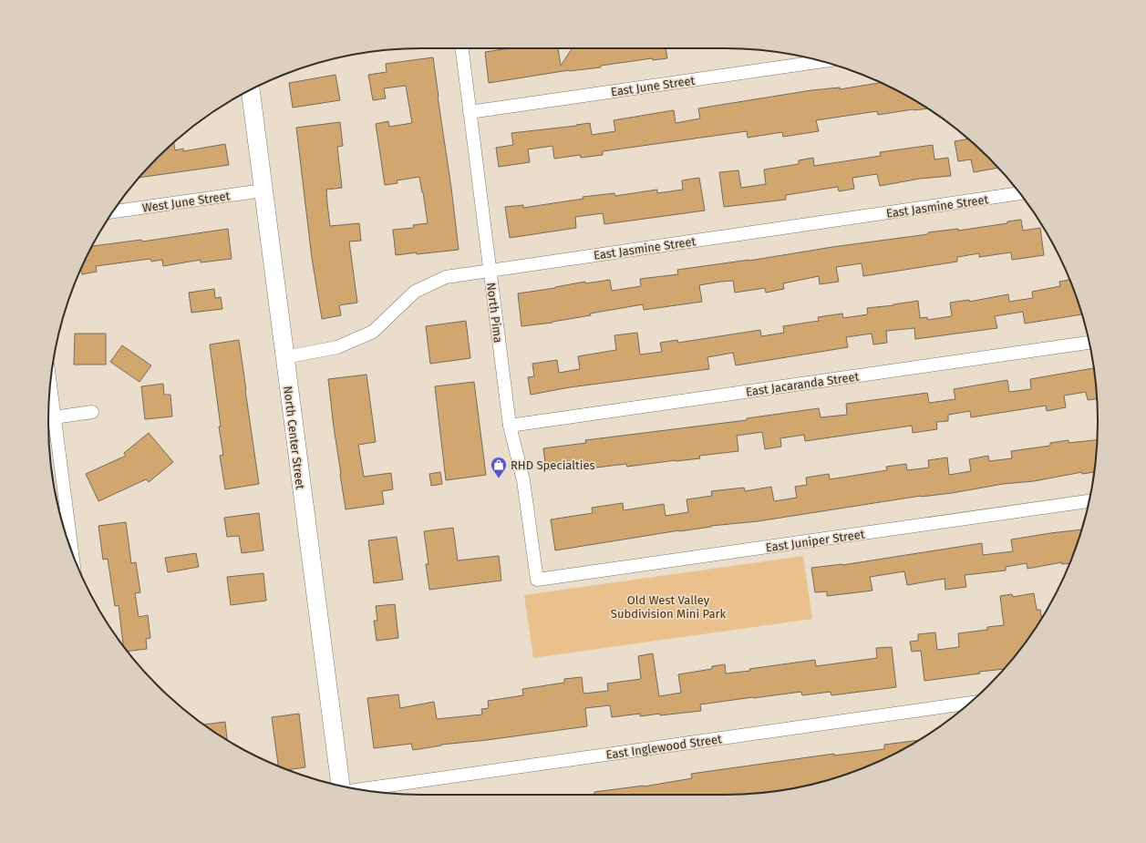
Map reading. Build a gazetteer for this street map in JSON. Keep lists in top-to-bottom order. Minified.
{"streets":{"street":["East June Street","West June Street","East Jasmine Street","North Pima","East Jacaranda Street","North Center Street","East Juniper Street","East Inglewood Street"]},"crossings":[["East June Street","North Pima"],["West June Street","North Center Street"],["East Jasmine Street","North Pima"],["East Jasmine Street","North Center Street"],["North Pima","East Jacaranda Street"],["North Pima","East Juniper Street"]],"parks":["Old West Valley Subdivision Mini Park"],"places":{"shop":["RHD Specialties"]}}
